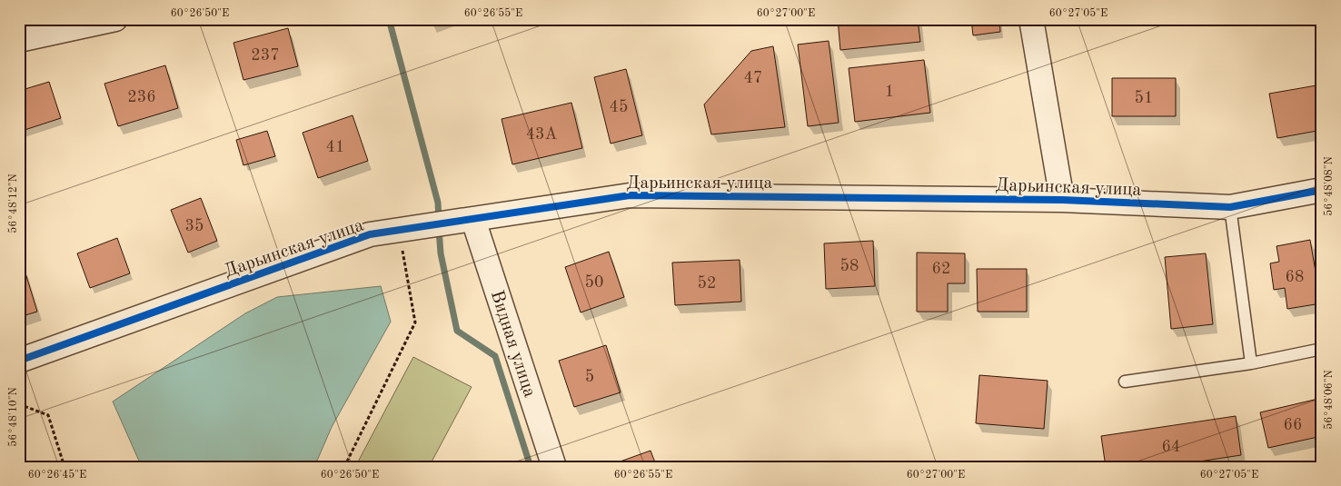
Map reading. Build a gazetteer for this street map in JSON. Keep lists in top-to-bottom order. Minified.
{"streets":{"street":["Дарьинская улица","Видная улица"]},"crossings":[["Дарьинская улица","Видная улица"]],"house_numbers":["237","47","1","236","51","45","43А","41","35","58","62","68","50","52","5","66","64"],"coordinates":["60°26'50\"E","60°26'55\"E","60°27'00\"E","60°27'05\"E","56°48'08\"N","56°48'12\"N","56°48'06\"N","56°48'10\"N","60°26'45\"E"]}
